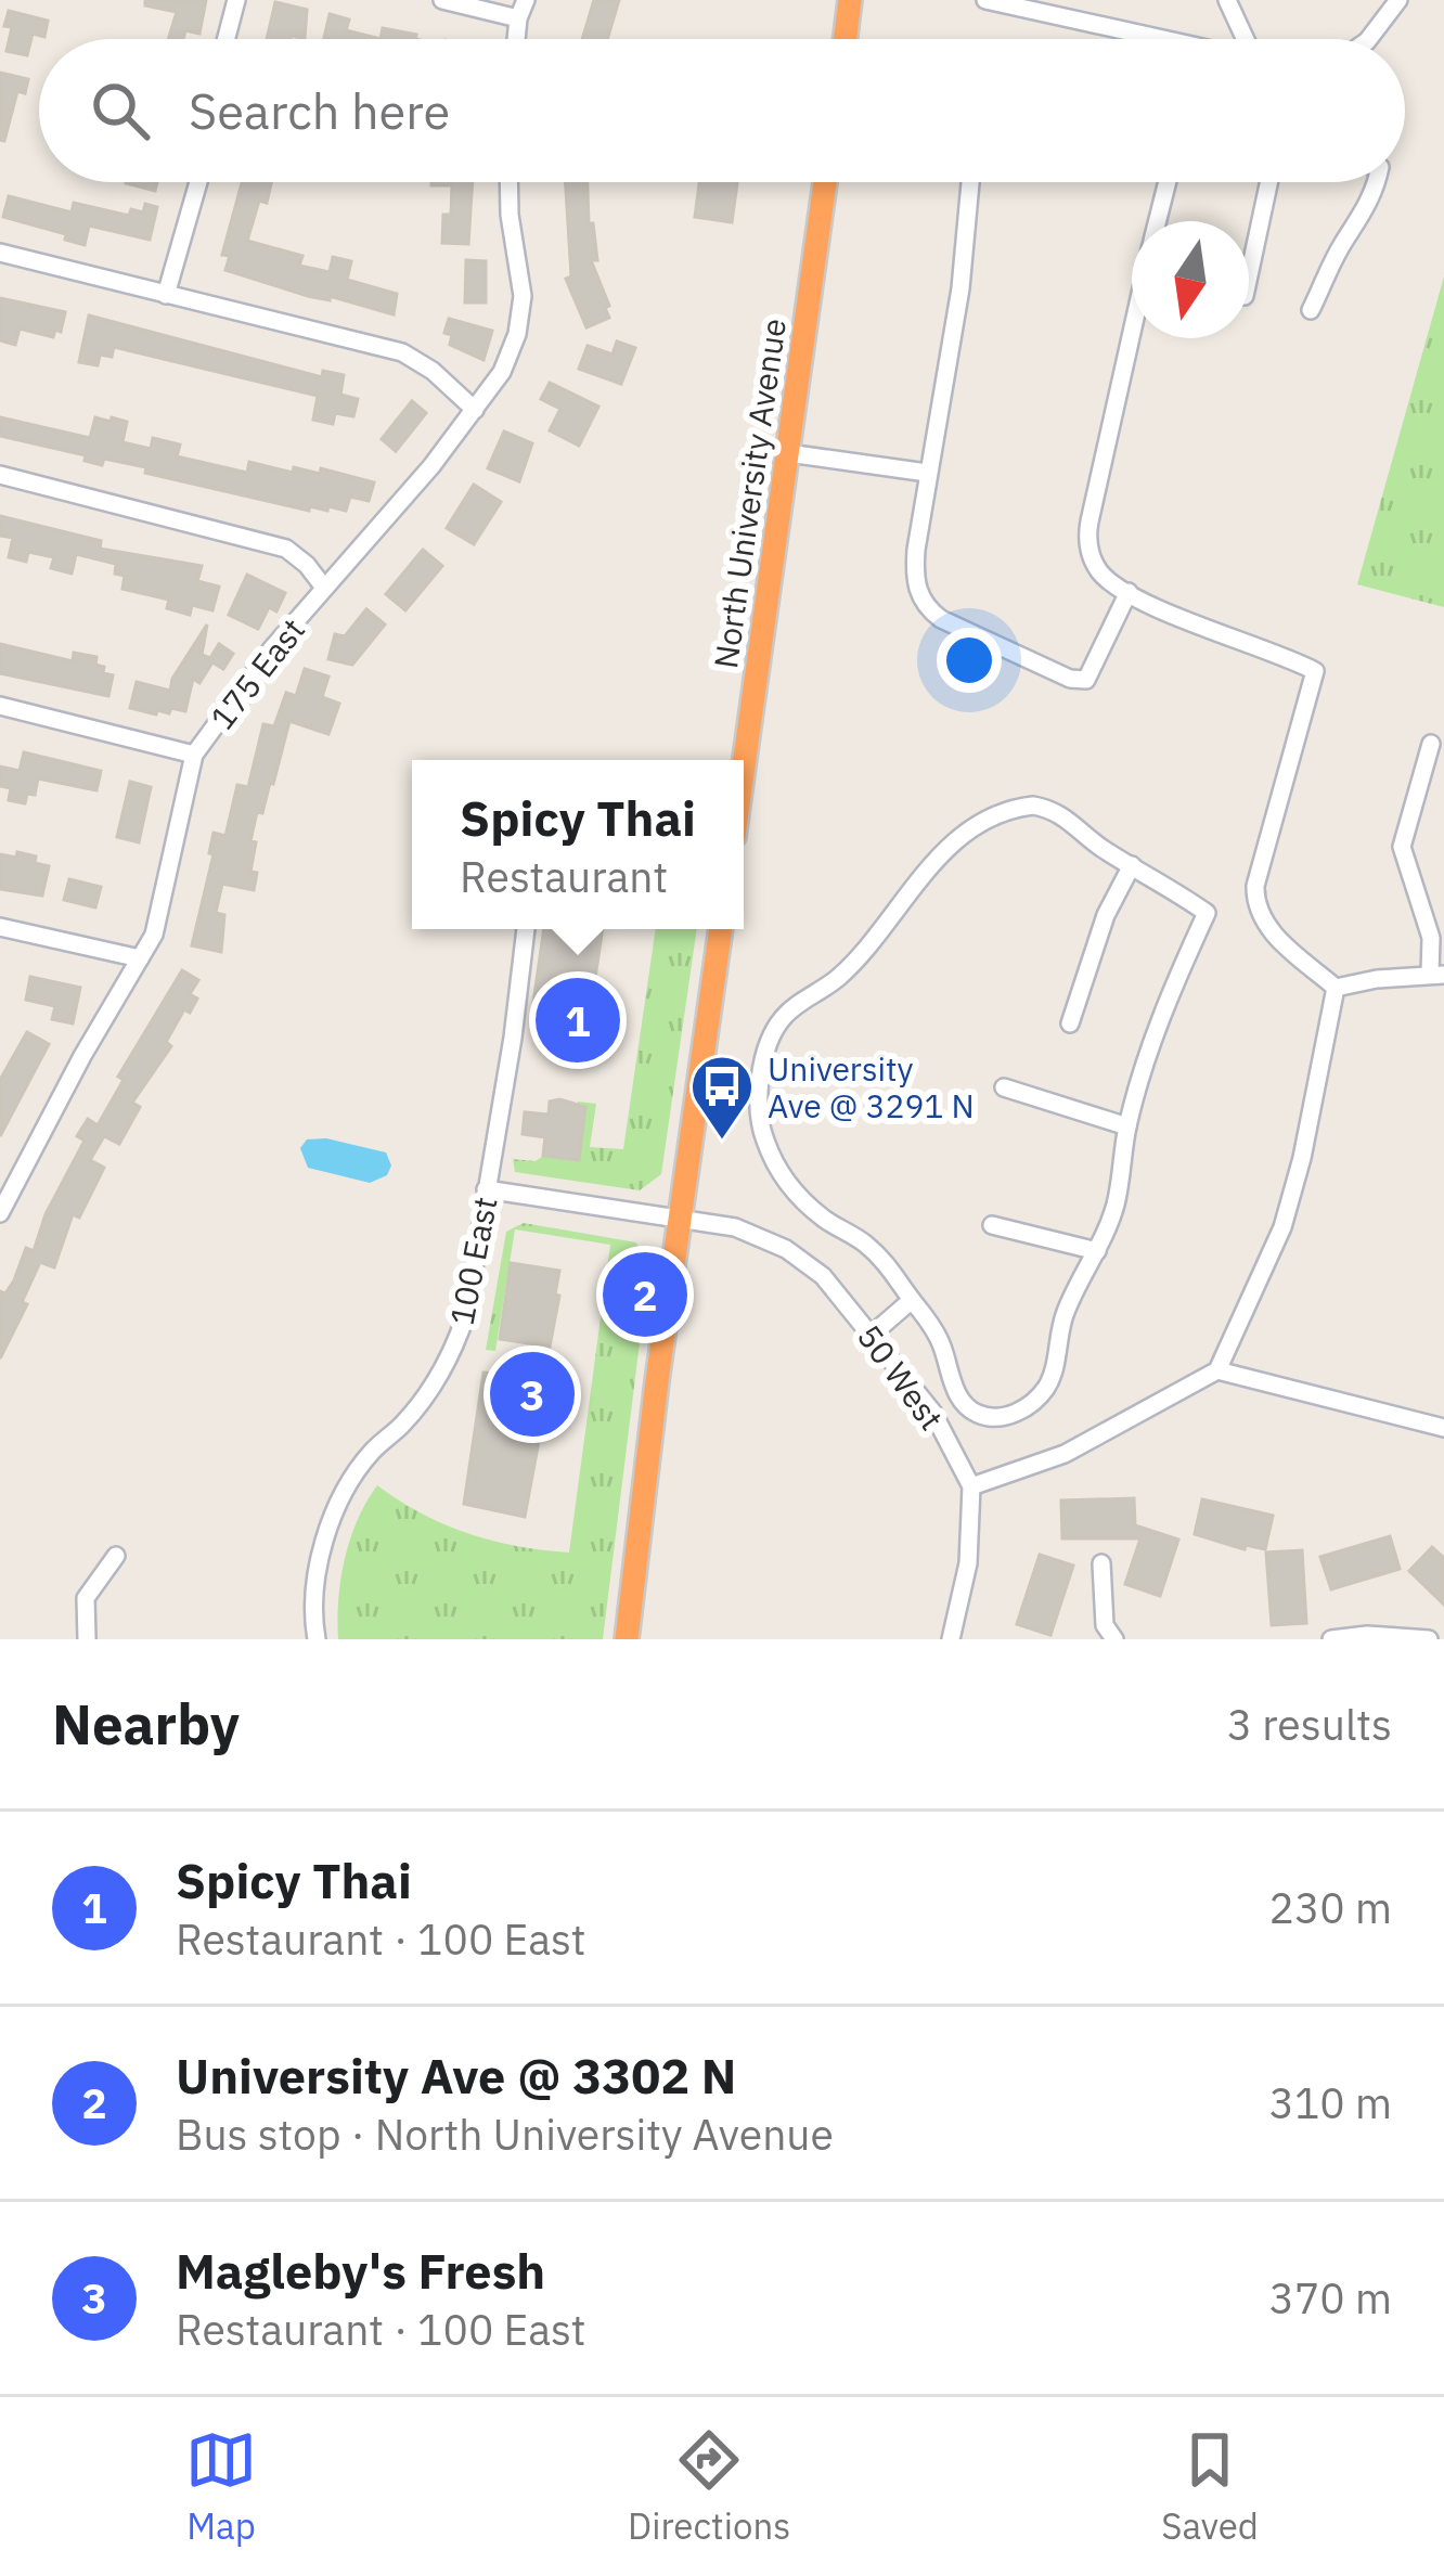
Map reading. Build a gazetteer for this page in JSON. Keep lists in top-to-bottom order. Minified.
{"streets":{"highway":["North University Avenue"],"street":["175 East","100 East","50 West"]},"crossings":[["100 East","50 West"]],"places":{"bus stop":["University Ave @ 3291 N"]},"north":"bottom","page":{"search":"Search here","popup":["Spicy Thai","Restaurant"],"pins":["1","2","3"],"heading":["Nearby","3 results"],"list":[{"mark":"1","name":"Spicy Thai","note":"Restaurant · 100 East","value":"230 m"},{"mark":"2","name":"University Ave @ 3302 N","note":"Bus stop · North University Avenue","value":"310 m"},{"mark":"3","name":"Magleby's Fresh","note":"Restaurant · 100 East","value":"370 m"}],"nav":["Map","Directions","Saved"]}}
